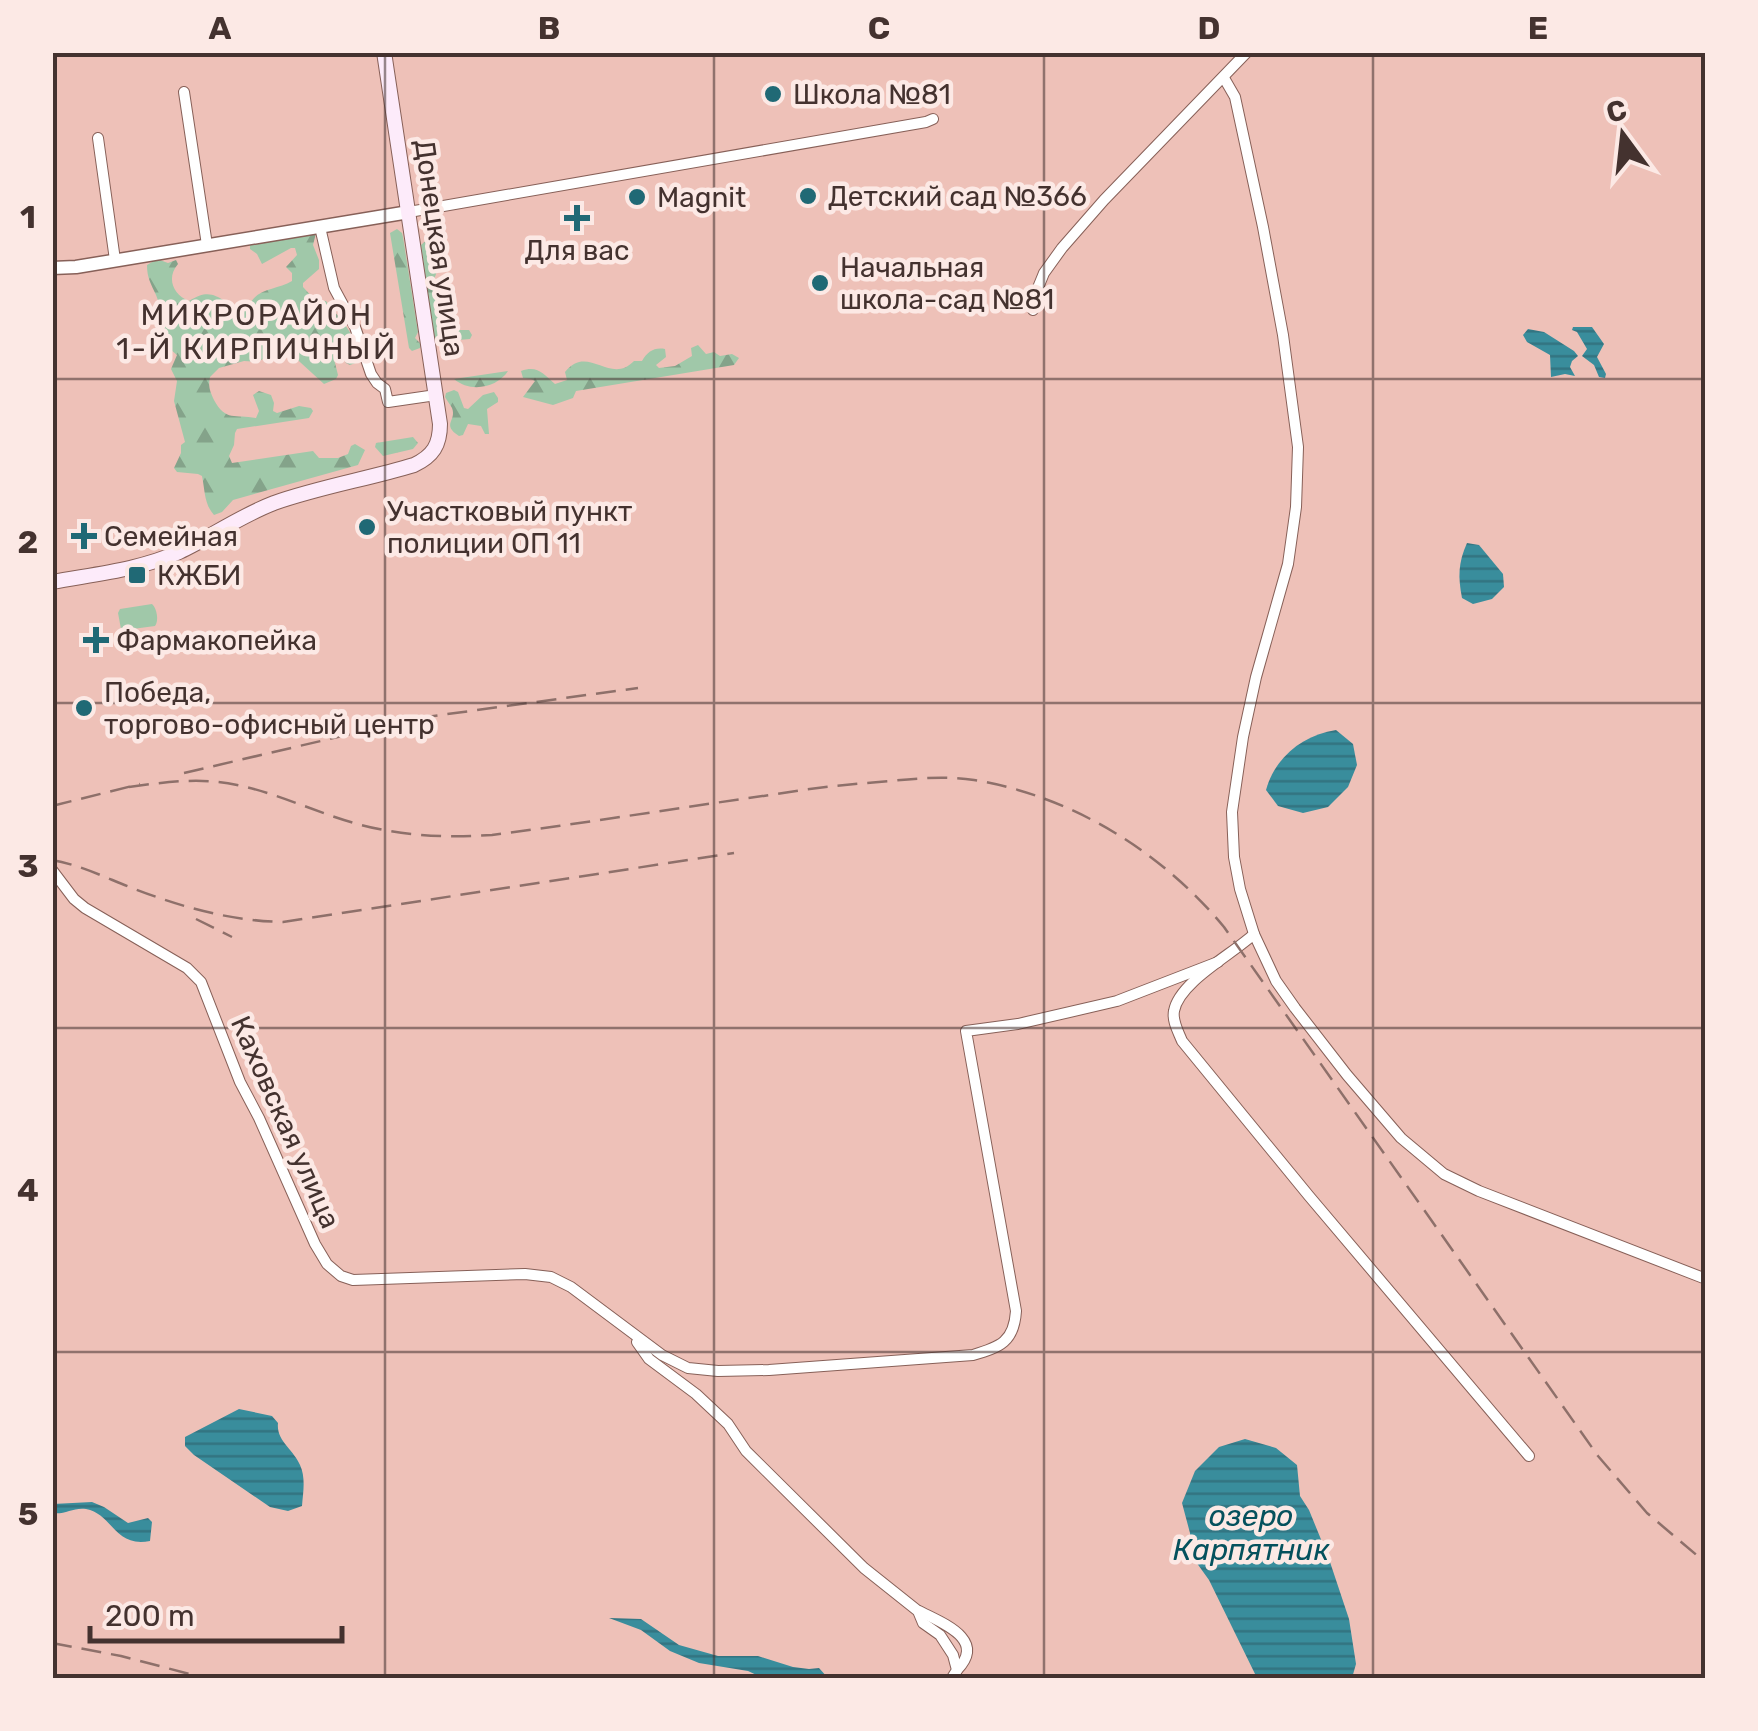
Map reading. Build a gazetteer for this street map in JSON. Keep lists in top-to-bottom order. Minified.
{"streets":{"main road":["Донецкая улица"],"street":["Каховская улица"]},"districts":["МИКРОРАЙОН 1-Й КИРПИЧНЫЙ"],"water":["озеро Карпятник"],"places":{"other":["Школа №81","Детский сад №366","Magnit","Начальная школа-сад №81","Участковый пункт полиции ОП 11","Победа, торгово-офисный центр"],"health":["Для вас","Семейная","Фармакопейка"],"transit":["КЖБИ"]},"scale_bar":"200 m","north":"top","grid":{"columns":["A","B","C","D","E"],"rows":["1","2","3","4","5"]}}
